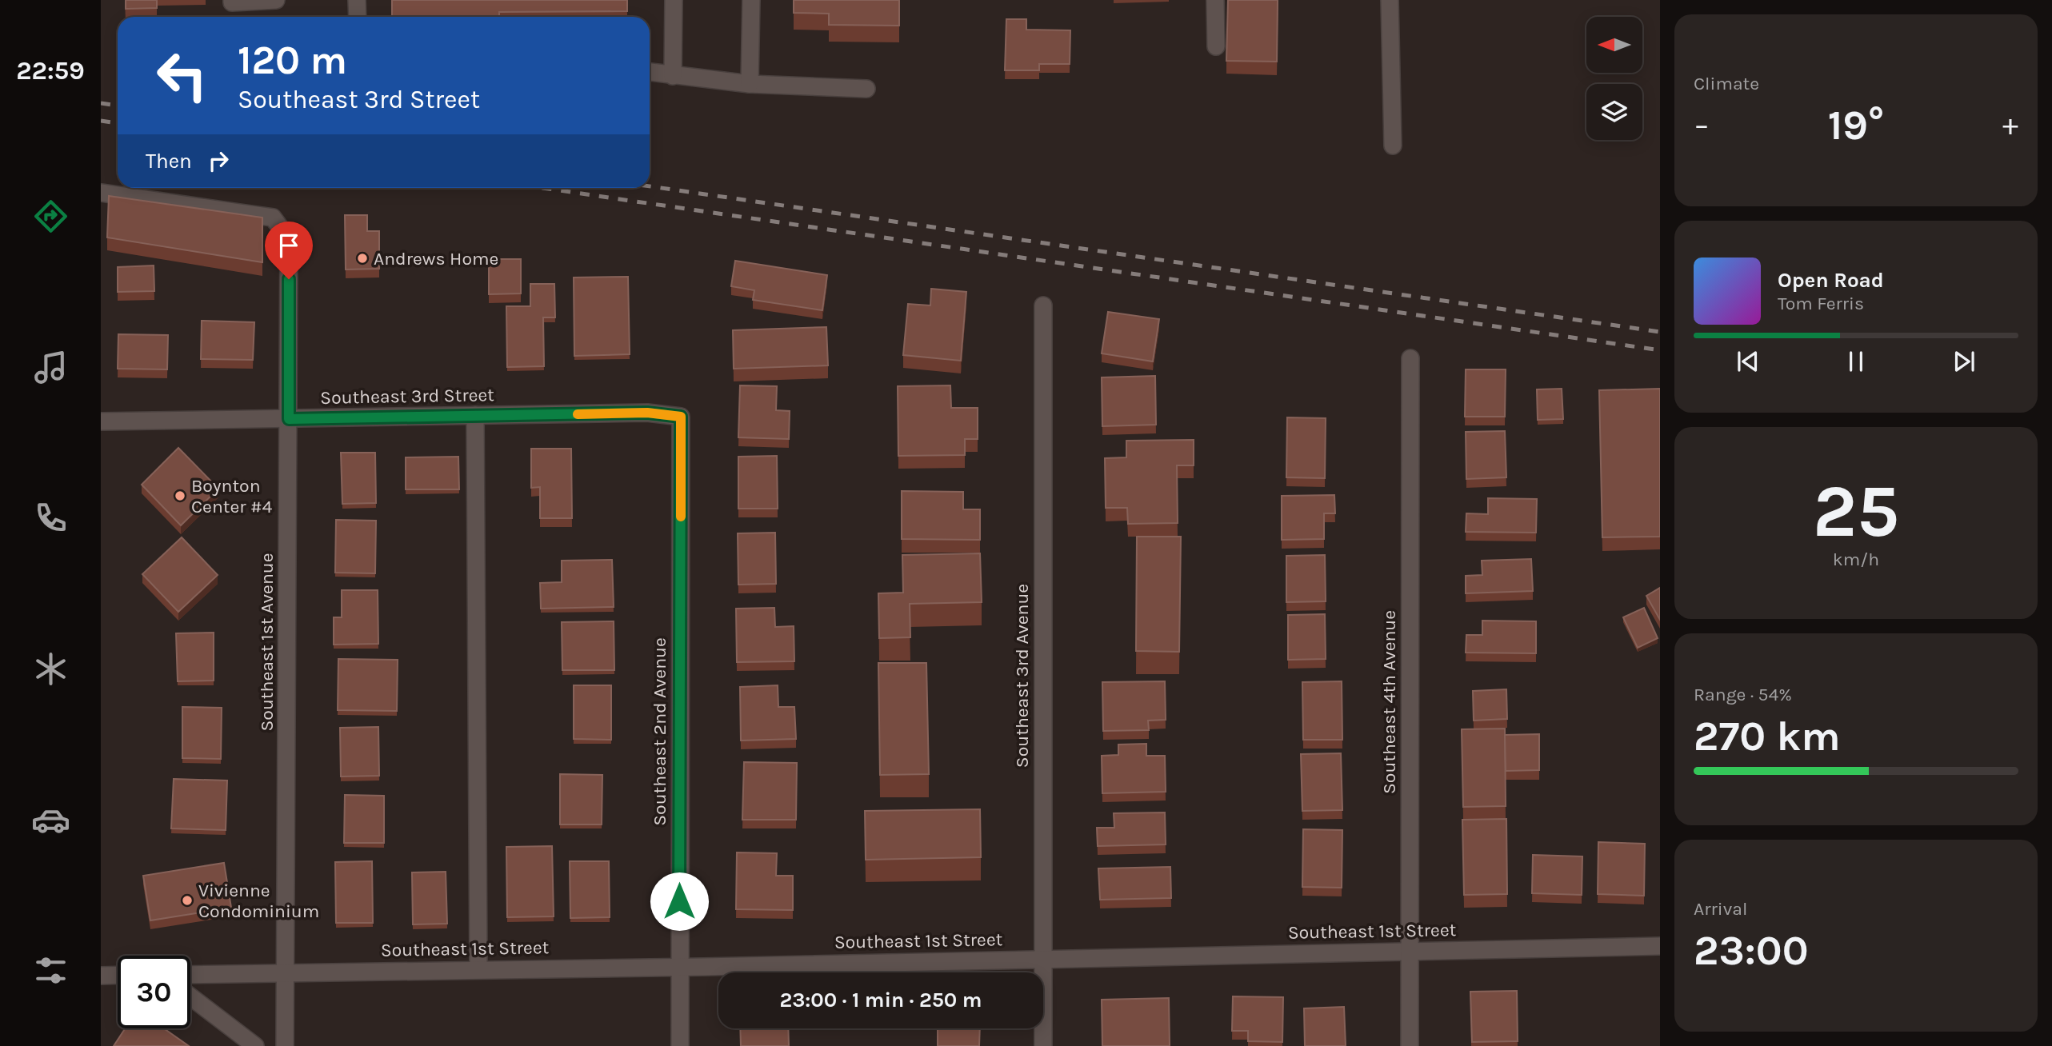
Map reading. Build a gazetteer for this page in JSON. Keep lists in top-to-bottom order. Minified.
{"streets":{"street":["Southeast 3rd Street","Southeast 1st Avenue","Southeast 3rd Avenue","Southeast 4th Avenue","Southeast 2nd Avenue","Southeast 1st Street"]},"crossings":[["Southeast 3rd Street","Southeast 1st Avenue"],["Southeast 3rd Street","Southeast 2nd Avenue"],["Southeast 1st Avenue","Southeast 1st Street"],["Southeast 3rd Avenue","Southeast 1st Street"],["Southeast 4th Avenue","Southeast 1st Street"],["Southeast 2nd Avenue","Southeast 1st Street"]],"places":["Andrews Home","Boynton Center #4","Vivienne Condominium"],"north":"left","page":{"tabs":"22:59","tile":["Climate",["25","km/h"],["Range · 54%","270 km"],["Arrival","23:00"]],"turn":["120 m","Southeast 3rd Street"],"heat":["−","19°","+"],"then":"Then","song":["Open Road","Tom Ferris"],"limit":"30","trip":"23:00 · 1 min · 250 m"}}
